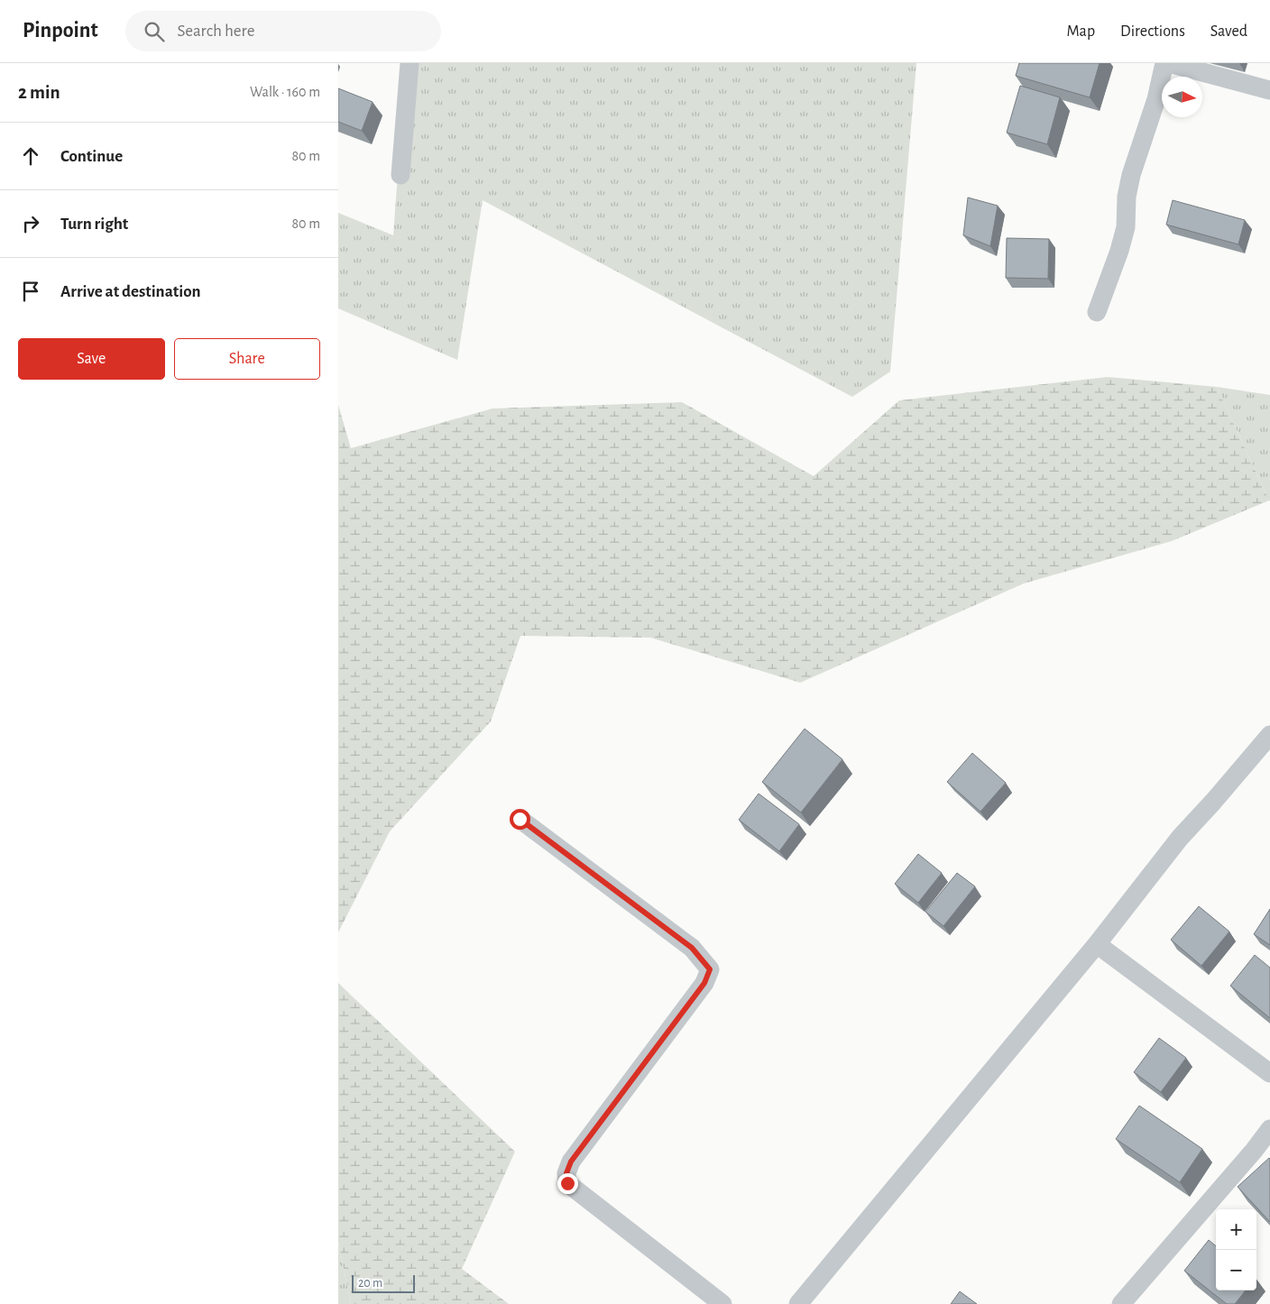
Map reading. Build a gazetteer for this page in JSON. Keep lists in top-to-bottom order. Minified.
{"scale_bar":"20 m","north":"right","page":{"header":"Pinpoint","search":"Search here","nav":["Map","Directions","Saved"],"heading":["2 min","Walk · 160 m"],"list":[["Continue","80 m"],["Turn right","80 m"],"Arrive at destination"],"buttons":["Save","Share"],"map_buttons":["+","−"],"scale":"20 m"}}
